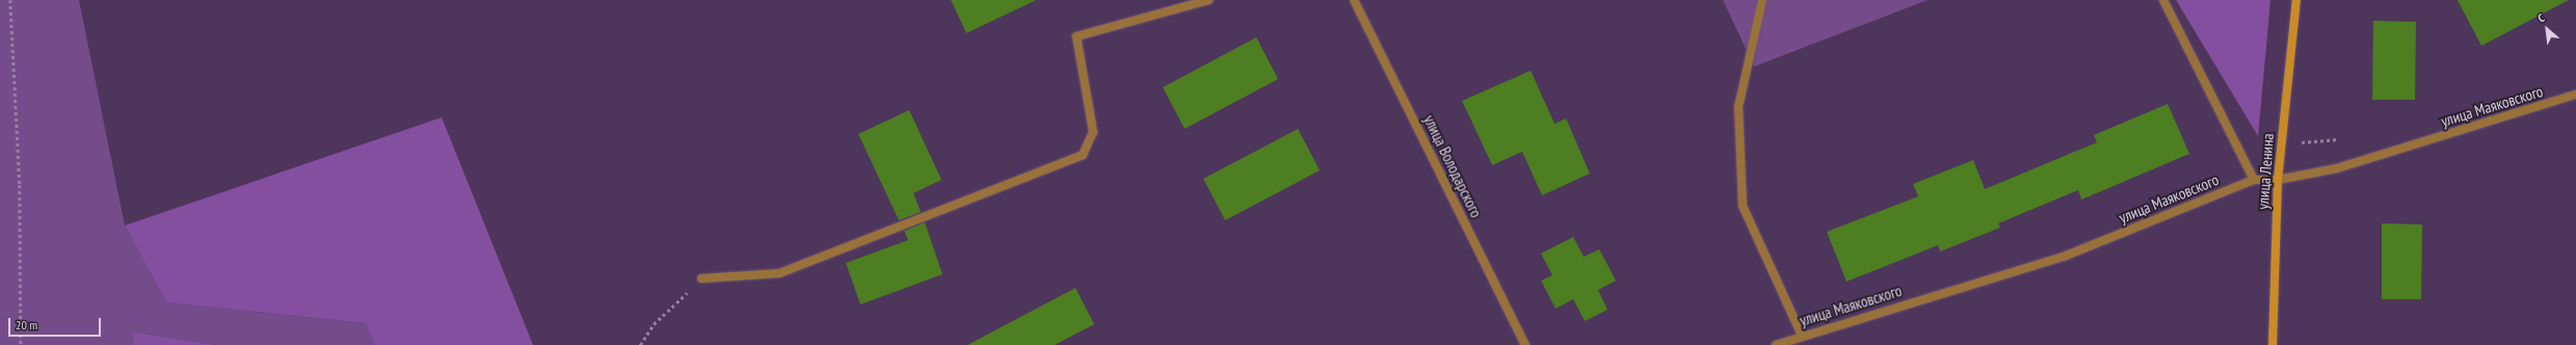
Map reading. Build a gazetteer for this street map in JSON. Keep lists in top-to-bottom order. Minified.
{"streets":{"street":["улица Маяковского","улица Володарского","улица Ленина"]},"crossings":[["улица Маяковского","улица Ленина"]],"scale_bar":"20 m","north":"top left"}
